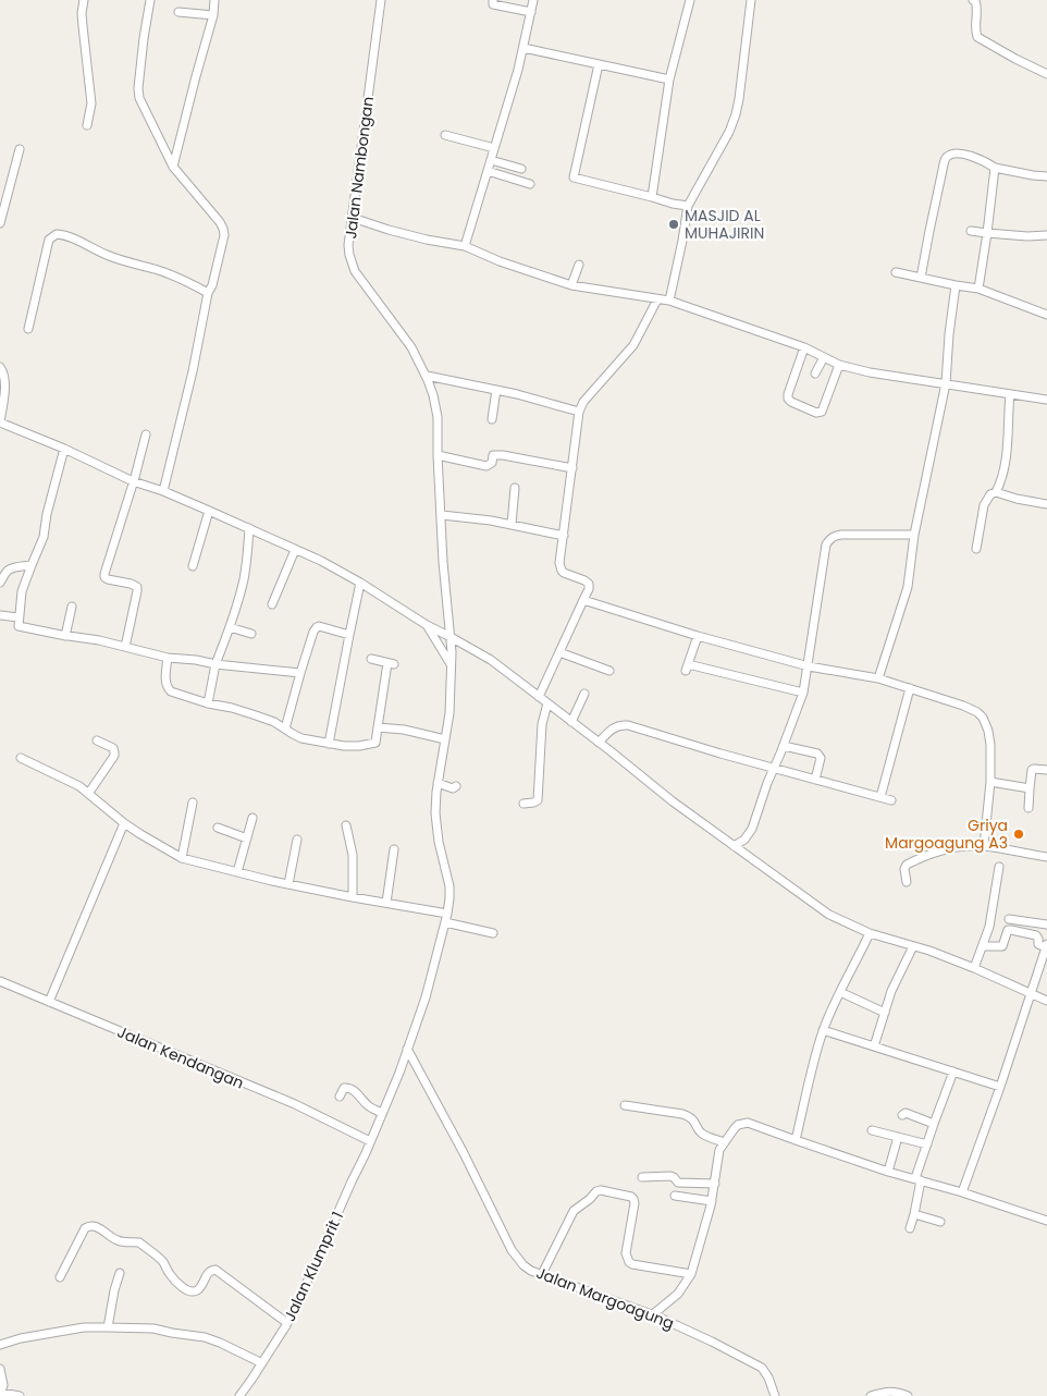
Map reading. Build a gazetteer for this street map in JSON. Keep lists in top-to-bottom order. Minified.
{"streets":{"street":["Jalan Nambongan","Jalan Kendangan","Jalan Klumprit 1","Jalan Margoagung"]},"crossings":[["Jalan Nambongan","Jalan Klumprit 1"],["Jalan Kendangan","Jalan Klumprit 1"],["Jalan Klumprit 1","Jalan Margoagung"]],"places":["MASJID AL MUHAJIRIN","Griya Margoagung A3"]}
